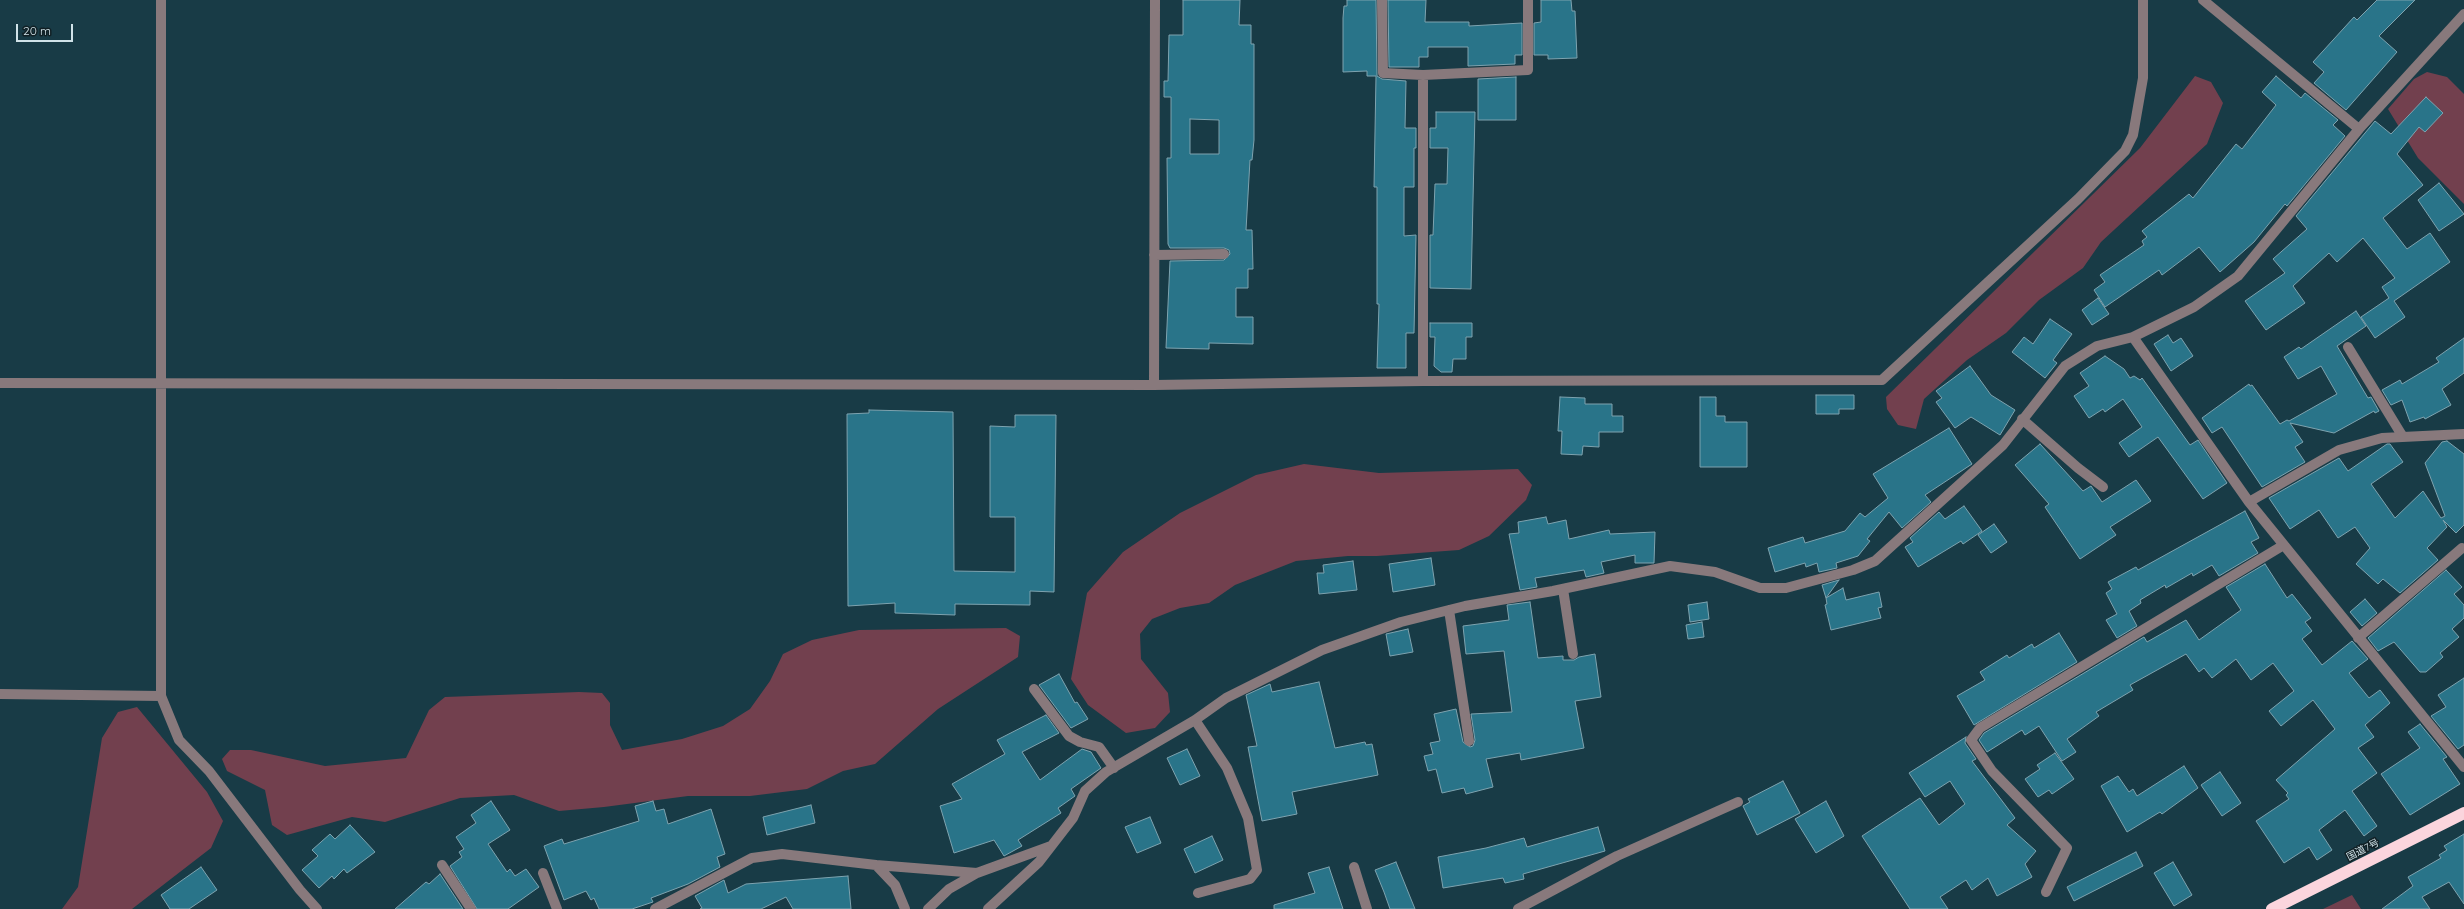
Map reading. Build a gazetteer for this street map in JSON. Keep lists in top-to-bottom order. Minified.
{"streets":{"highway":["国道7号"]},"scale_bar":"20 m"}
